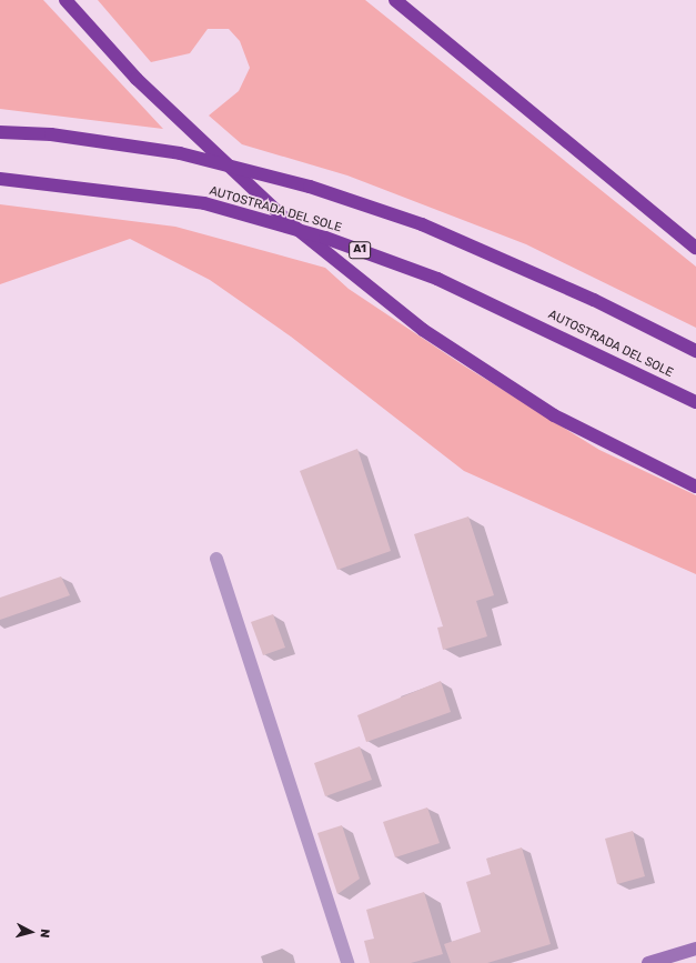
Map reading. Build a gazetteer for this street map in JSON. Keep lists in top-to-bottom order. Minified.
{"streets":{"highway":["AUTOSTRADA DEL SOLE","A1"]},"north":"right"}
